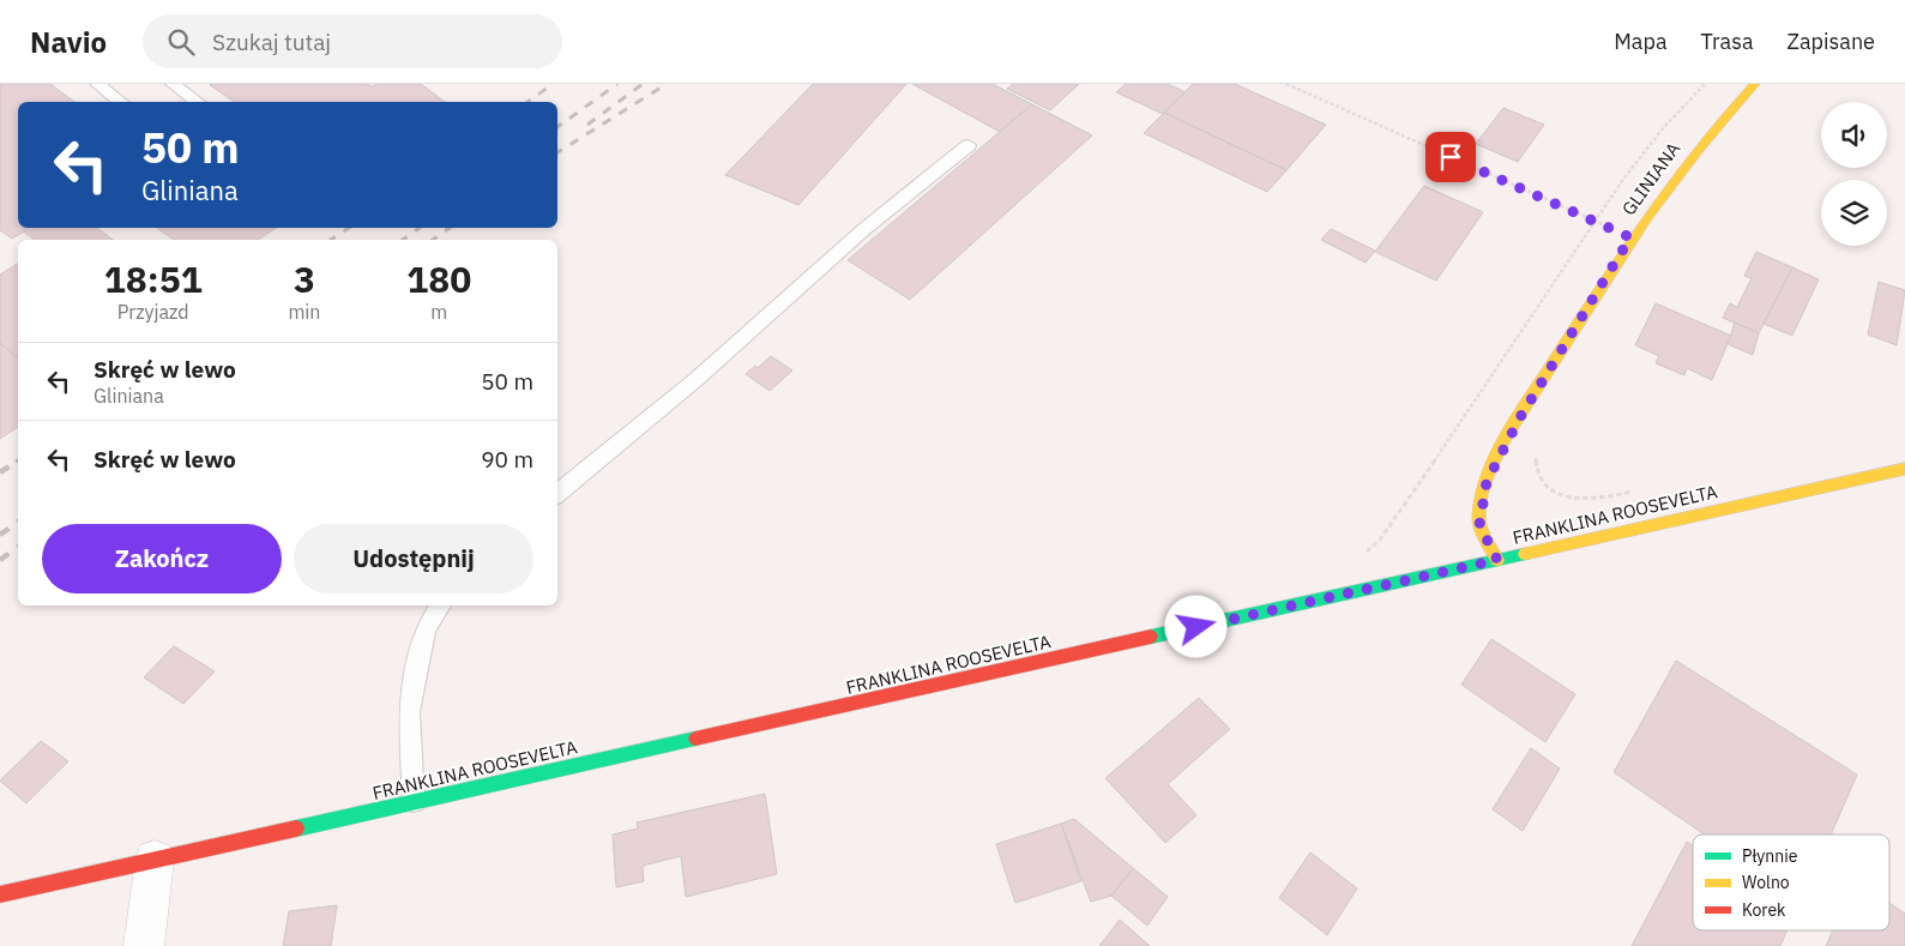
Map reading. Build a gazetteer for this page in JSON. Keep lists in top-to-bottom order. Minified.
{"streets":{"street":["GLINIANA","FRANKLINA ROOSEVELTA"]},"crossings":[["GLINIANA","FRANKLINA ROOSEVELTA"]],"legend":["Płynnie","Wolno","Korek"],"page":{"header":"Navio","search":"Szukaj tutaj","nav":["Mapa","Trasa","Zapisane"],"turn":["50 m","Gliniana"],"eta":["18:51","Przyjazd","3","min","180","m"],"list":[{"name":"Skręć w lewo","note":"Gliniana","value":"50 m"},{"name":"Skręć w lewo","value":"90 m"}],"buttons":["Zakończ","Udostępnij"]}}
